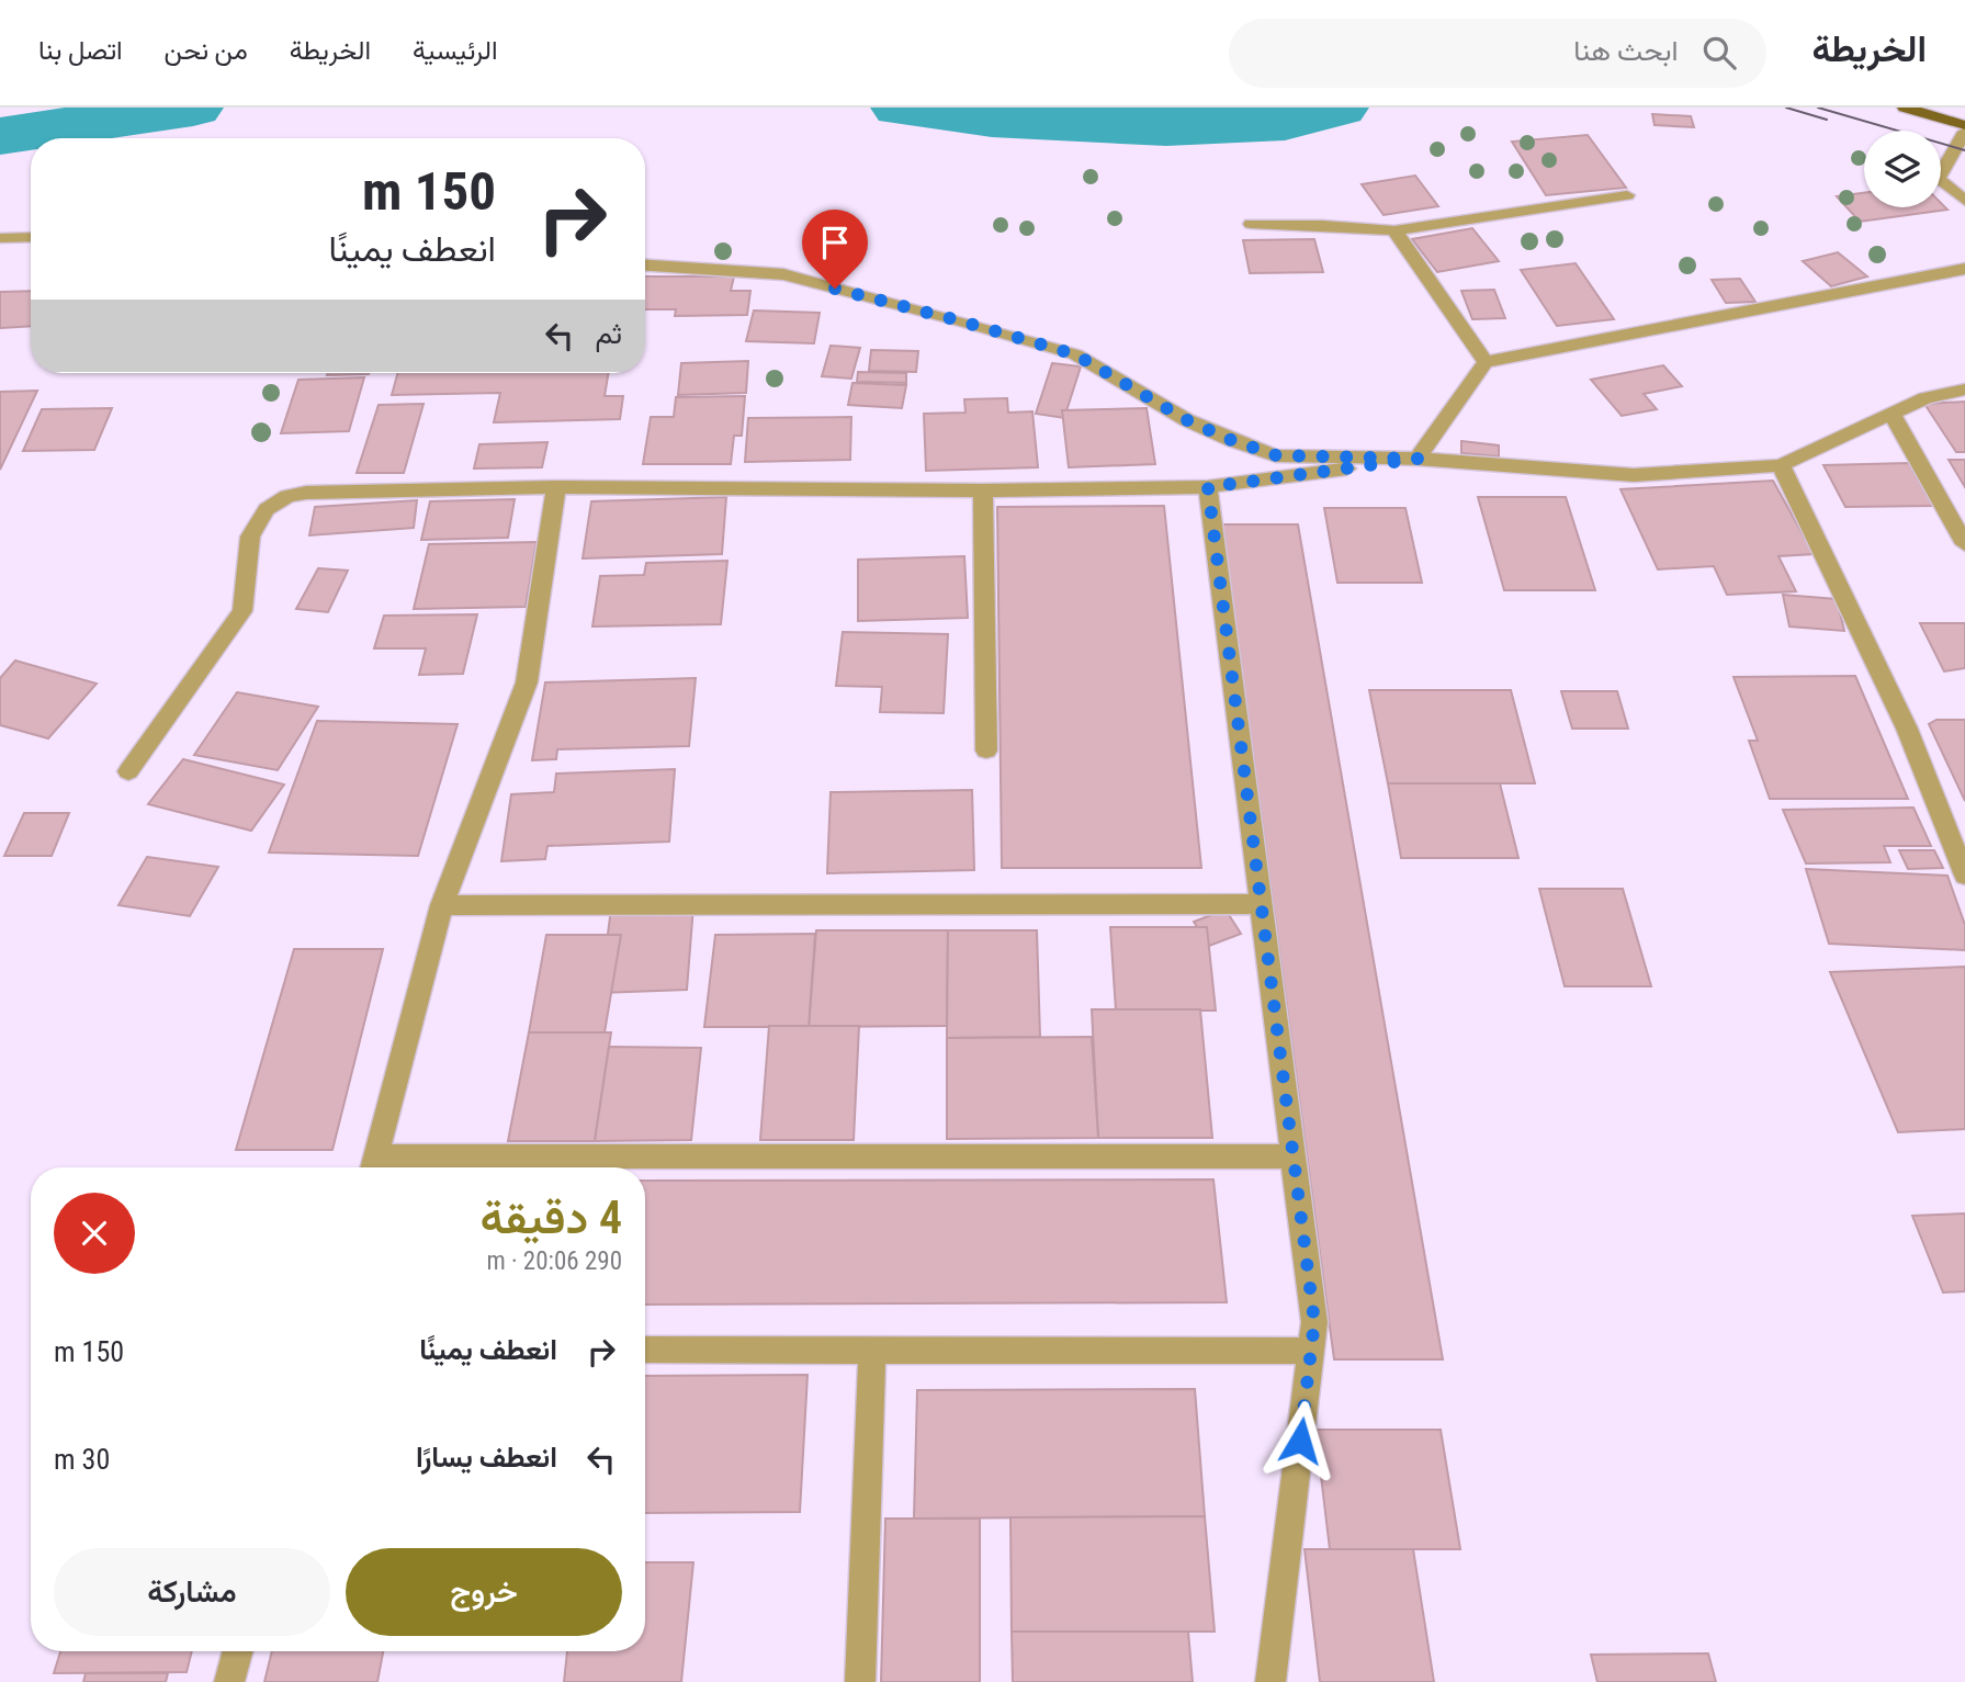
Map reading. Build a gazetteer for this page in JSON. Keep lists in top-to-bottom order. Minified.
{"page":{"header":"الخريطة","search":"ابحث هنا","nav":["الرئيسية","الخريطة","من نحن","اتصل بنا"],"turn":["150 m","انعطف يمينًا"],"then":"ثم","heading":["4 دقيقة","290 m · 20:06"],"list":[{"name":"انعطف يمينًا","value":"150 m"},{"name":"انعطف يسارًا","value":"30 m"}],"buttons":["خروج","مشاركة"]}}
